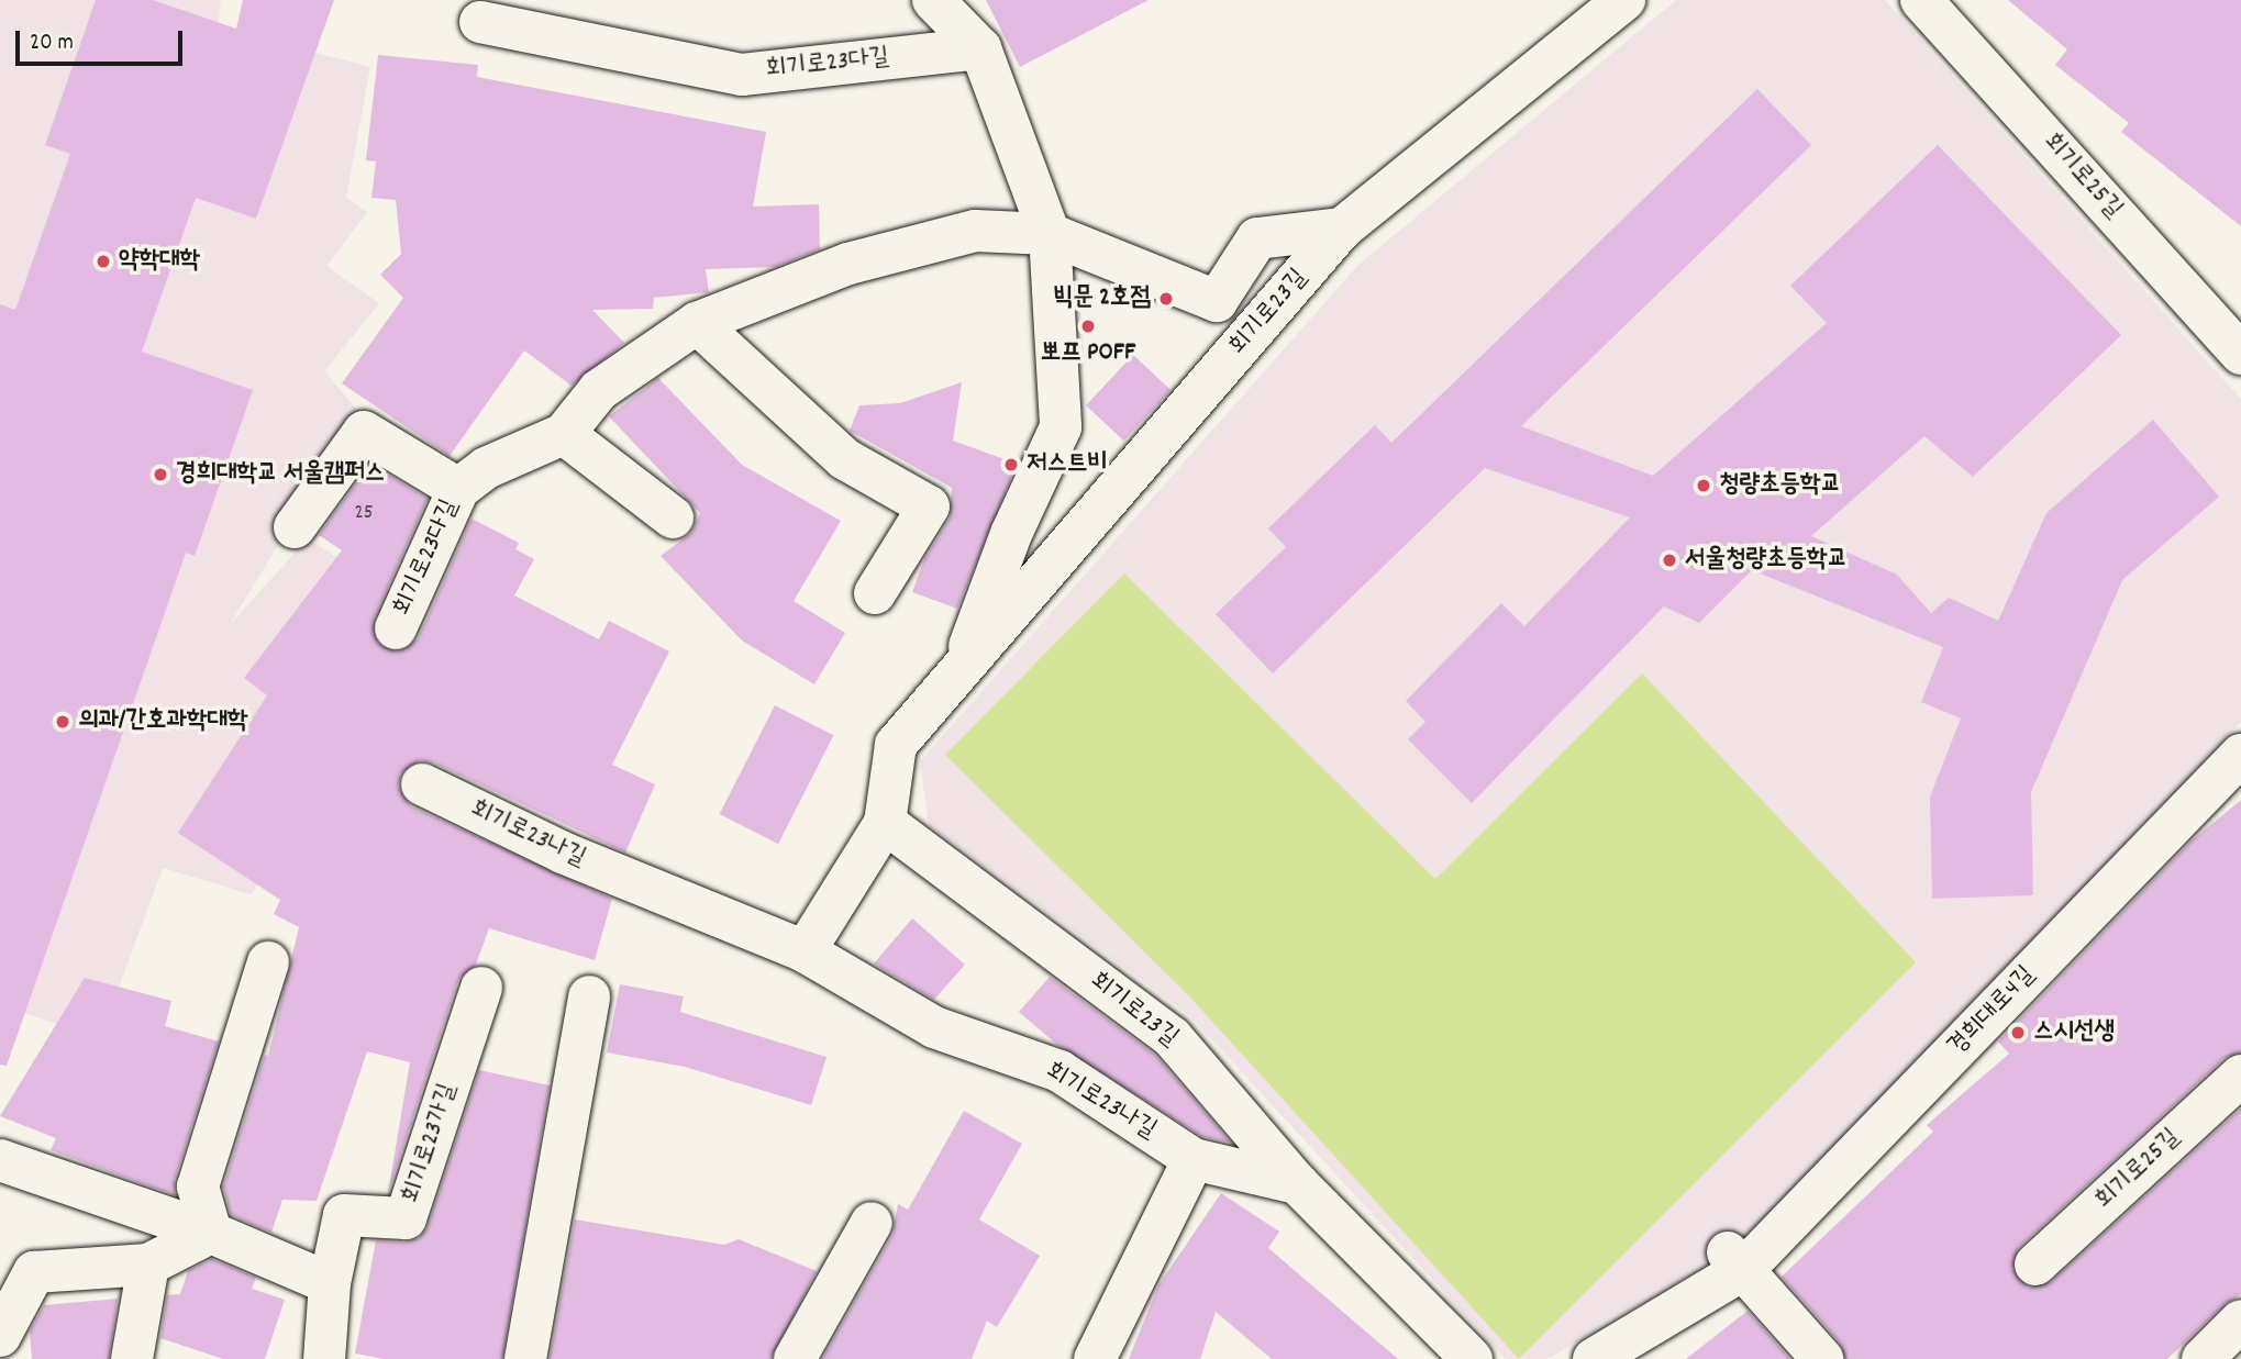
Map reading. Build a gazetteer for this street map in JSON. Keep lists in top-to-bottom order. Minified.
{"streets":{"street":["회기로23다길","회기로25길","회기로23길","회기로23나길","경희대로4길","회기로23가길"]},"crossings":[["회기로23다길","회기로23길"]],"places":["약학대학","빅문 2호점","뽀프 POFF","저스트비","경희대학교 서울캠퍼스","청량초등학교","서울청량초등학교","의과/간호과학대학","스시선생"],"house_numbers":["25"],"scale_bar":"20 m"}
